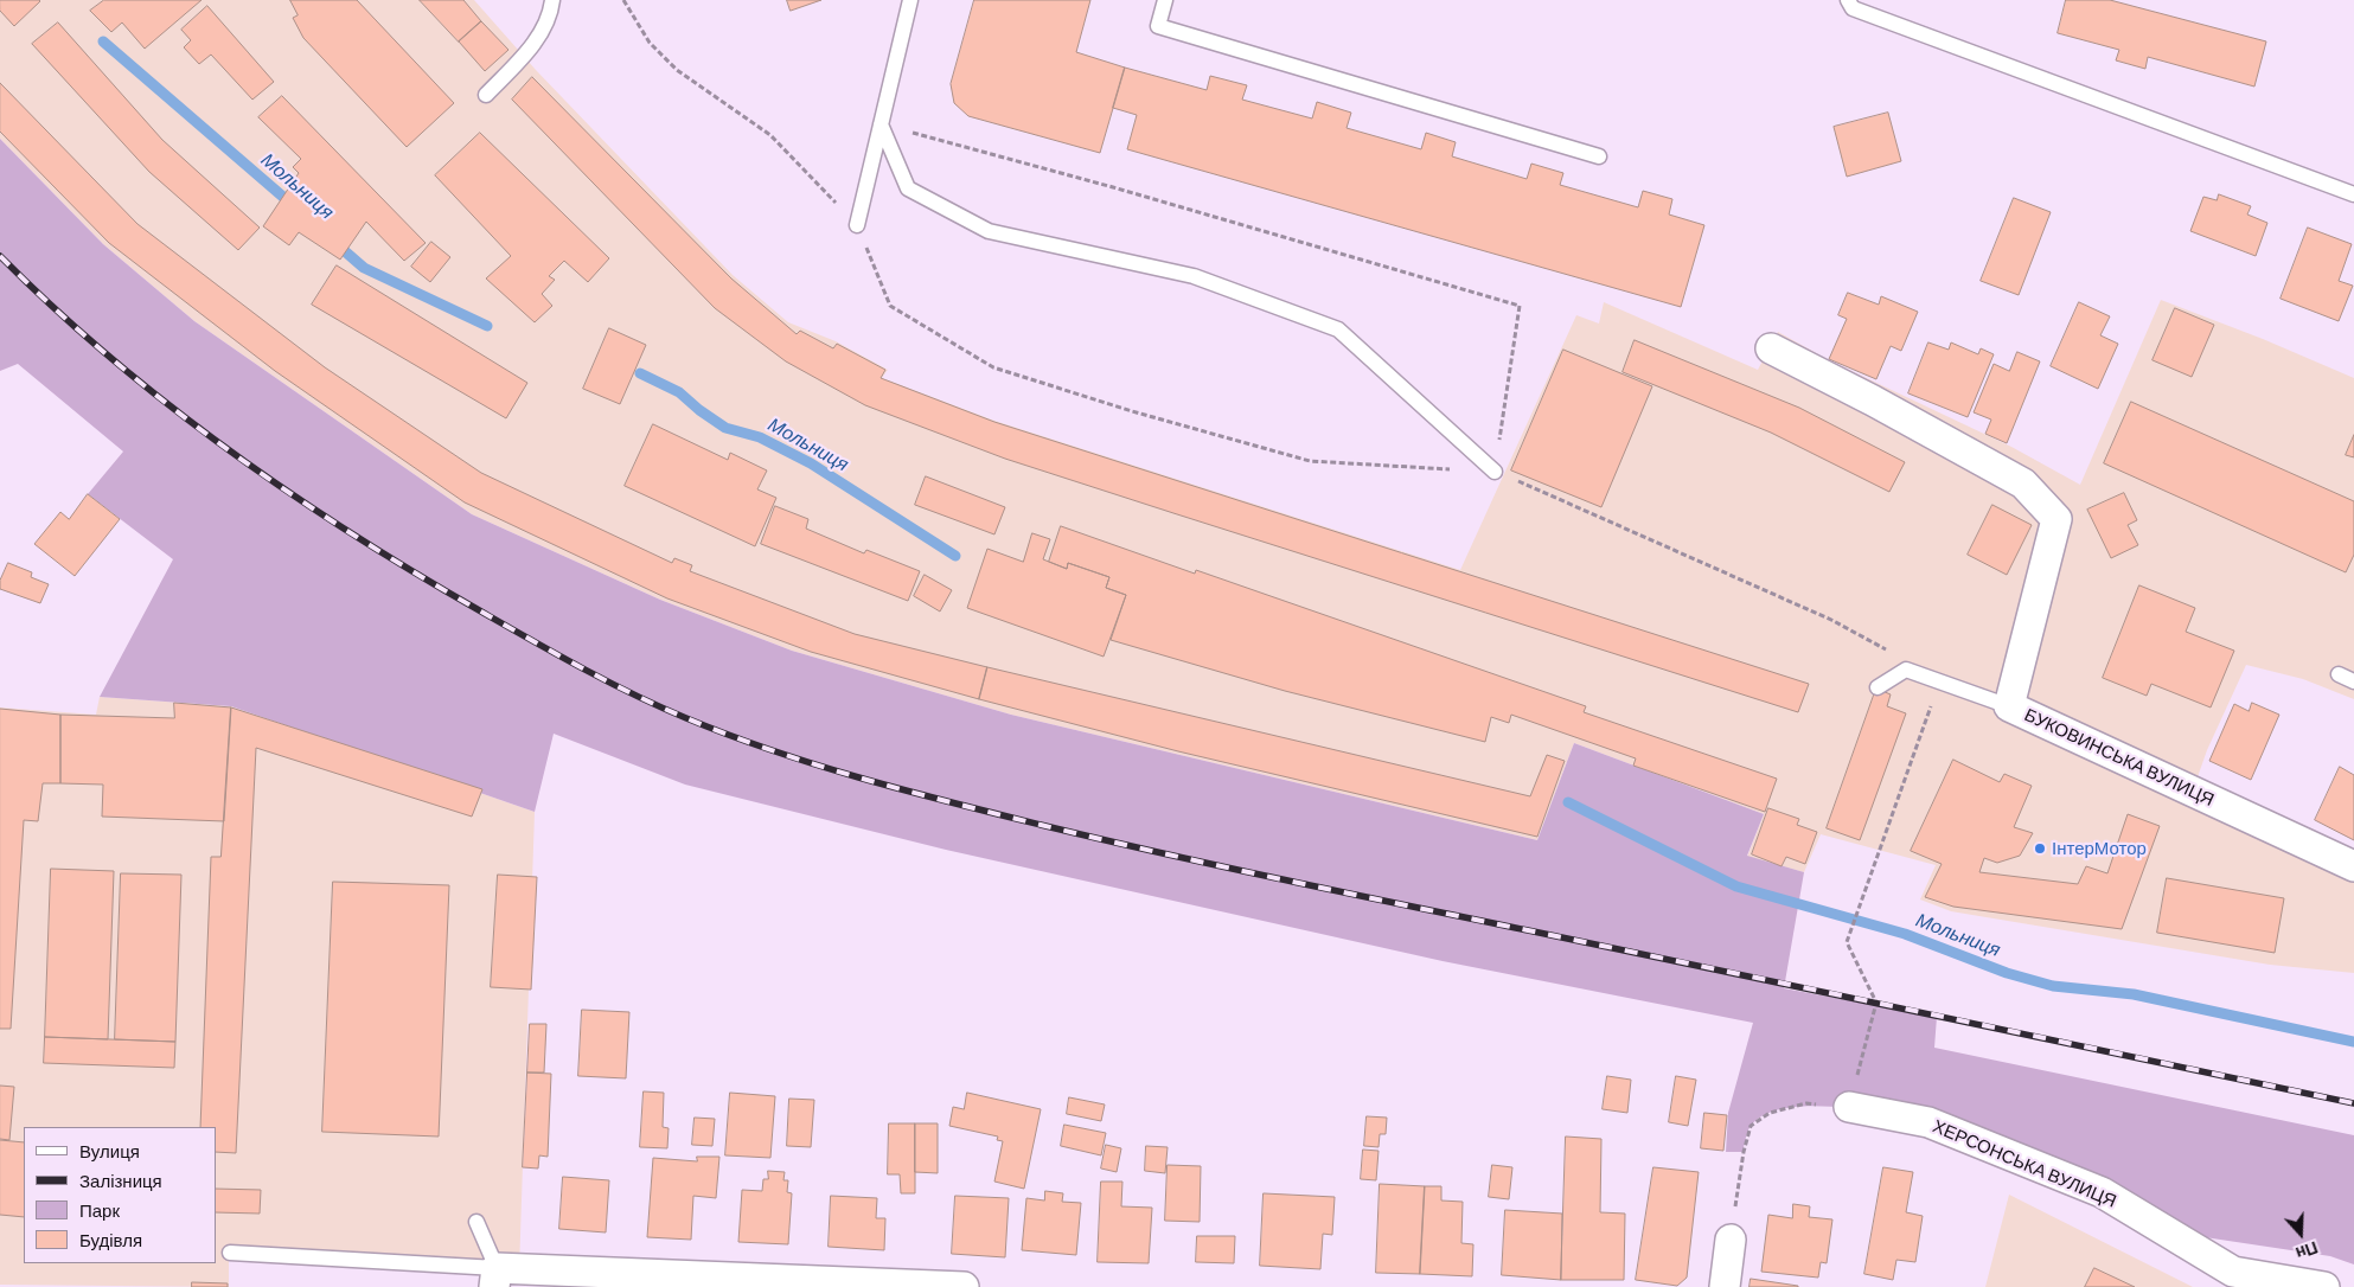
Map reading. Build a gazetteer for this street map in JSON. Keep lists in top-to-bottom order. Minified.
{"streets":{"street":["БУКОВИНСЬКА ВУЛИЦЯ","ХЕРСОНСЬКА ВУЛИЦЯ"]},"water":["Мольниця"],"places":["ІнтерМотор"],"legend":["Вулиця","Залізниця","Парк","Будівля"],"north":"bottom"}
